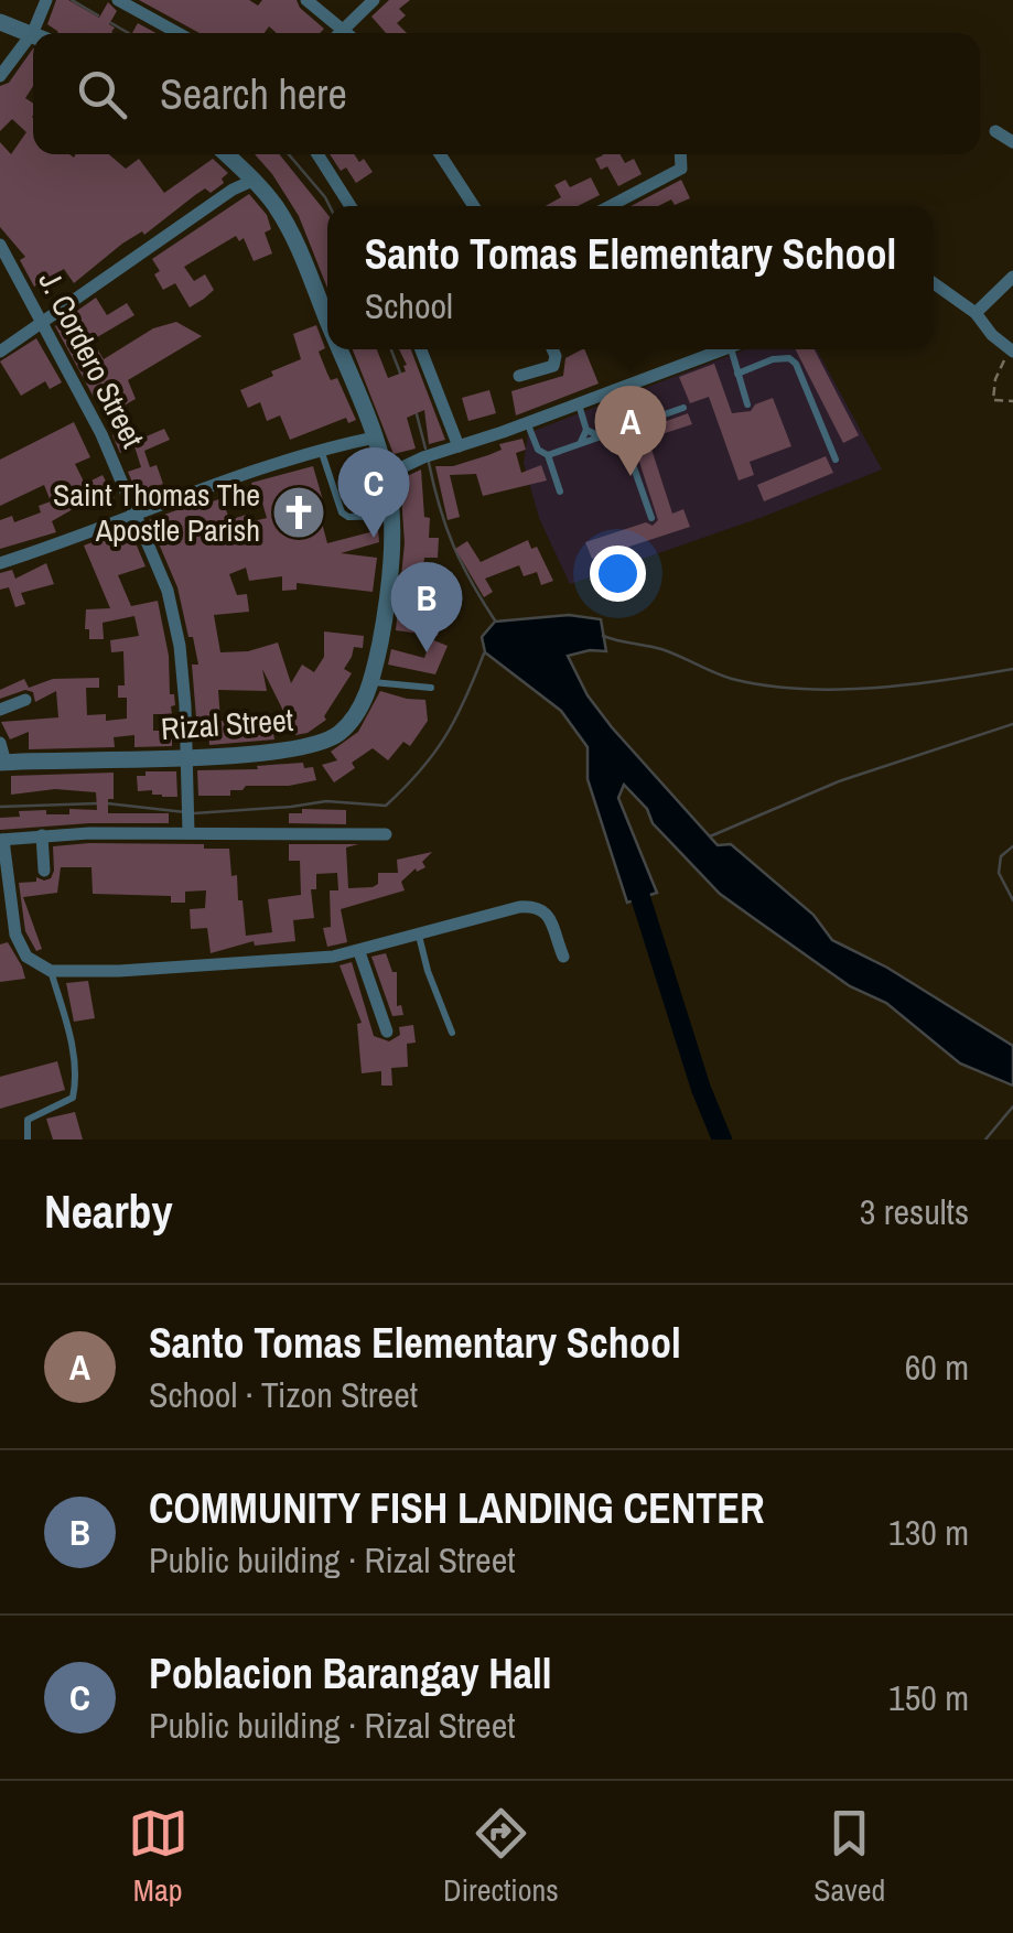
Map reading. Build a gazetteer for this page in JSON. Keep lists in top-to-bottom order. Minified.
{"streets":{"street":["J. Cordero Street","Rizal Street"]},"crossings":[["J. Cordero Street","Rizal Street"]],"places":{"church":["Saint Thomas The Apostle Parish"]},"page":{"search":"Search here","popup":["Santo Tomas Elementary School","School"],"pins":["A","C","B"],"heading":["Nearby","3 results"],"list":[{"mark":"A","name":"Santo Tomas Elementary School","note":"School · Tizon Street","value":"60 m"},{"mark":"B","name":"COMMUNITY FISH LANDING CENTER","note":"Public building · Rizal Street","value":"130 m"},{"mark":"C","name":"Poblacion Barangay Hall","note":"Public building · Rizal Street","value":"150 m"}],"nav":["Map","Directions","Saved"]}}
